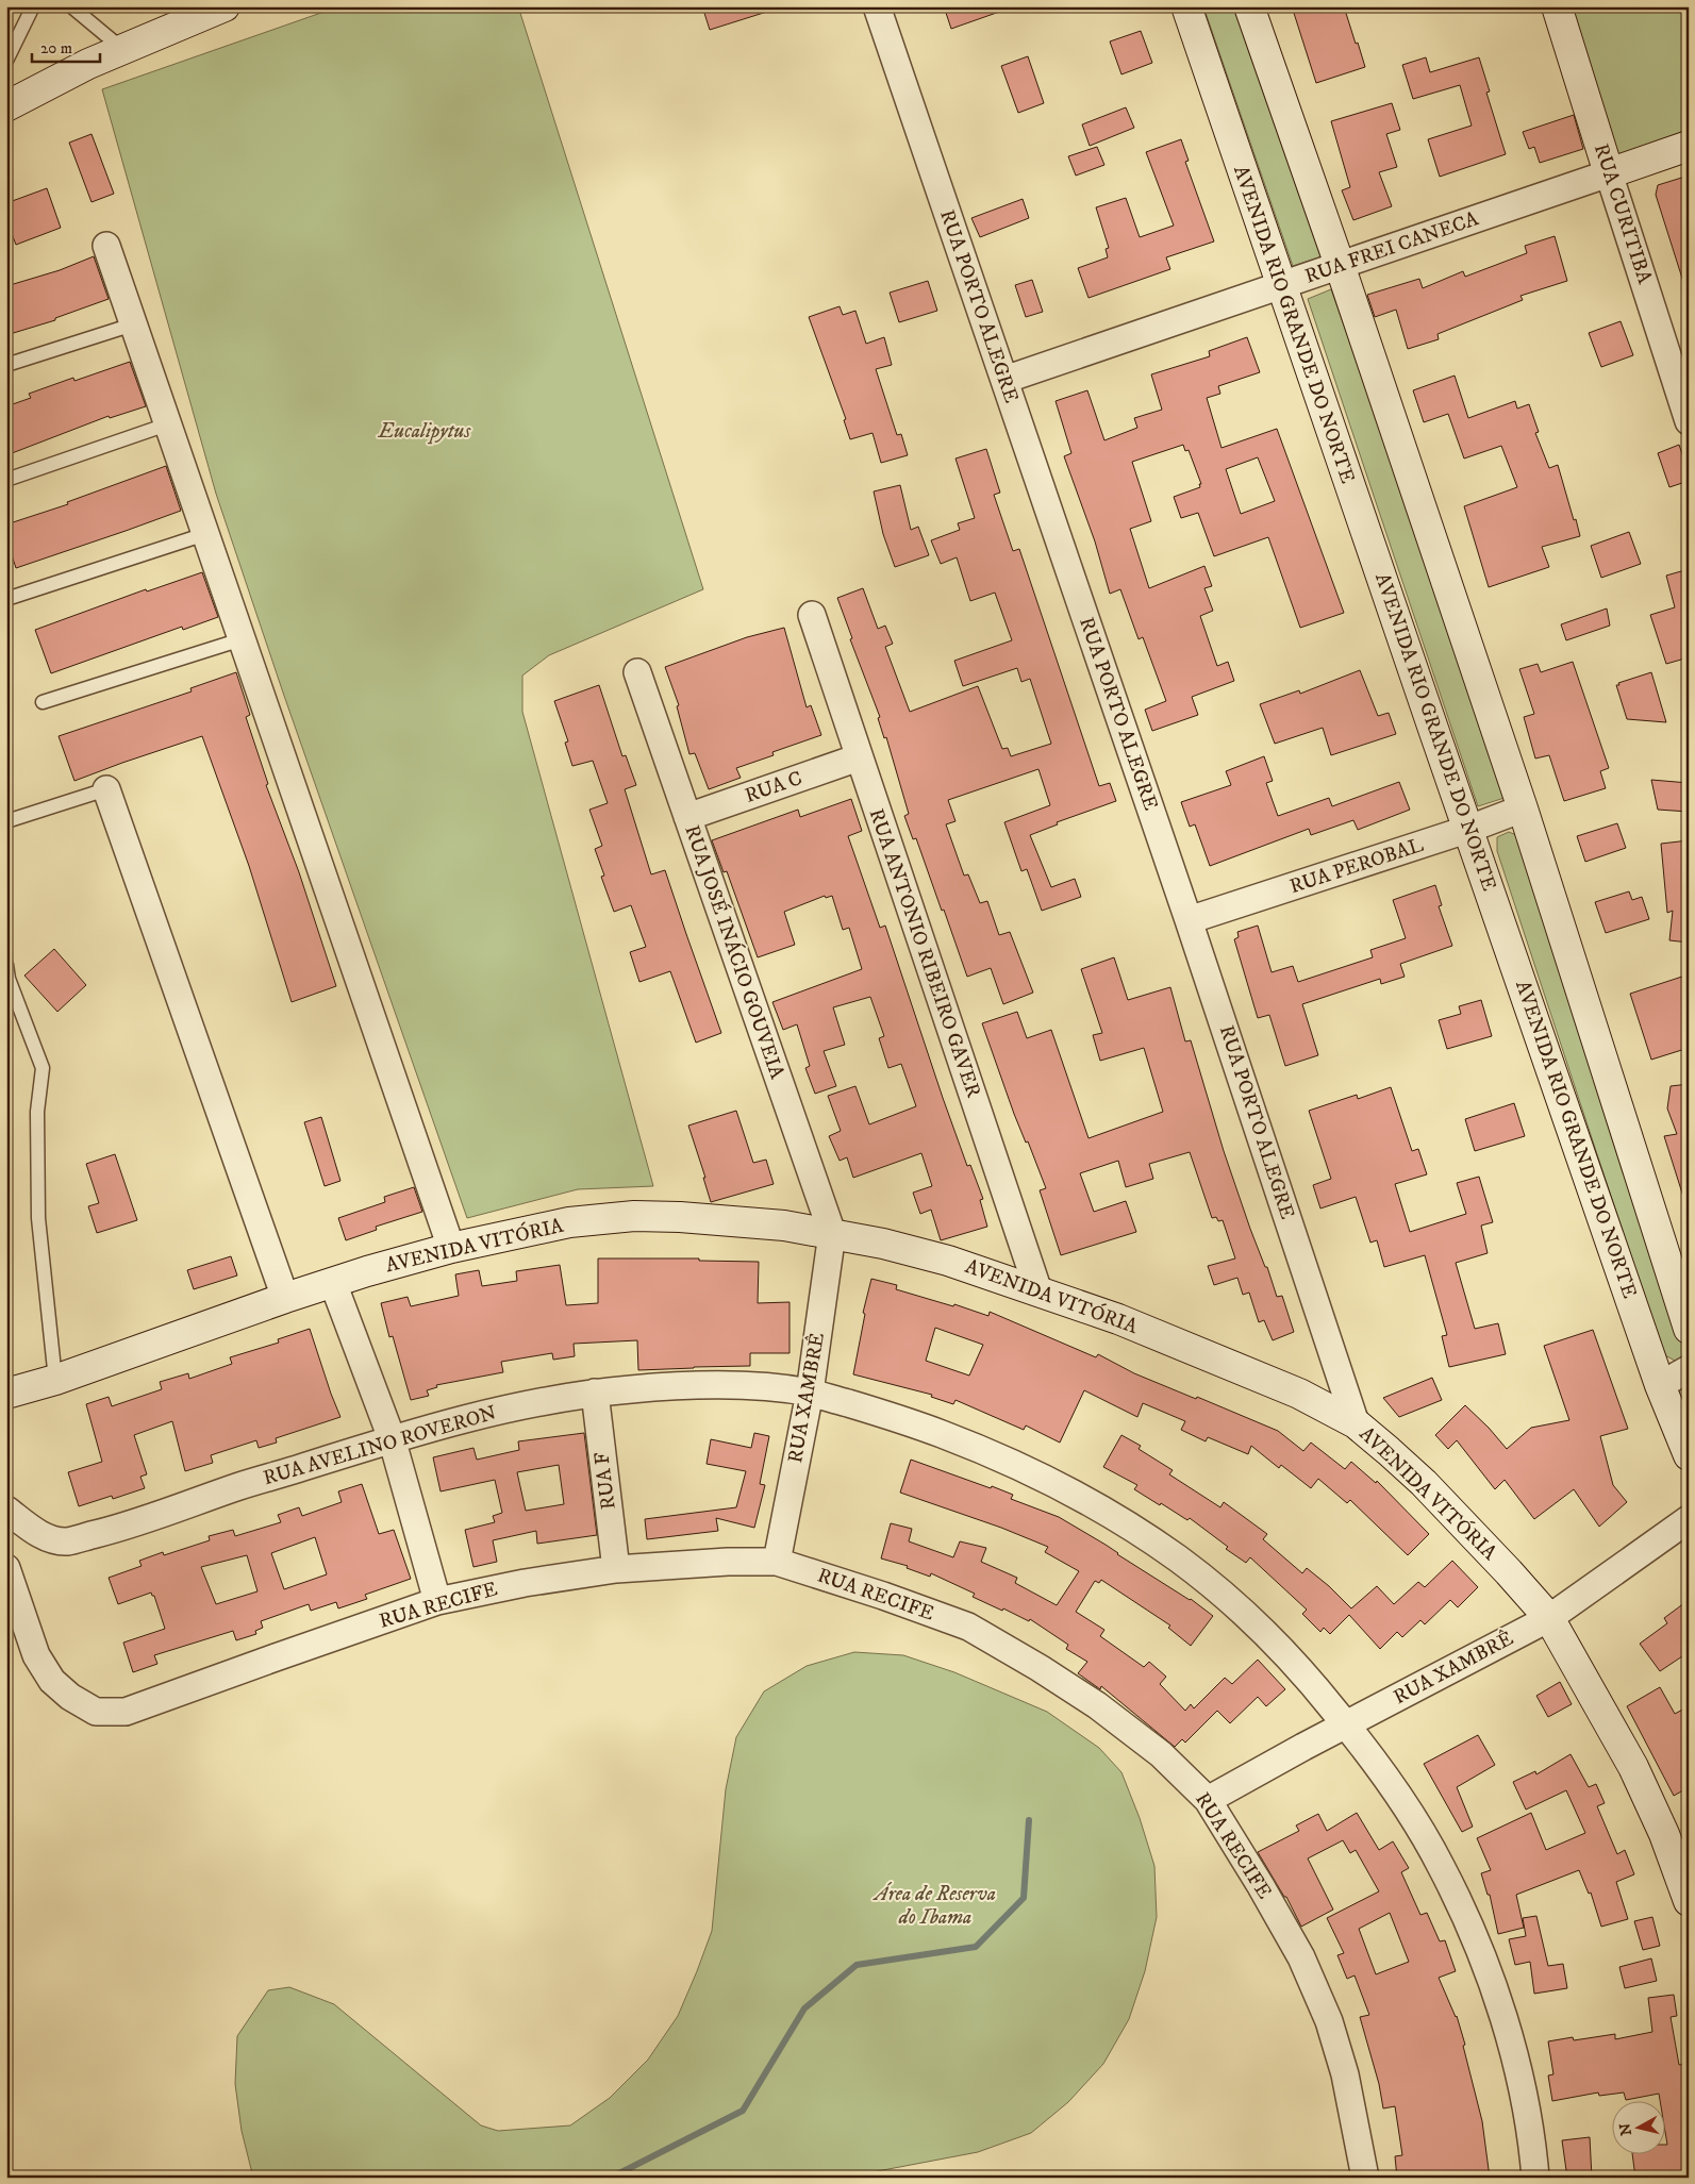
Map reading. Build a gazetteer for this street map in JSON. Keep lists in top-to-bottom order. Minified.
{"streets":{"main road":["RUA CURITIBA","RUA FREI CANECA","AVENIDA RIO GRANDE DO NORTE","AVENIDA VITÓRIA"],"street":["RUA PORTO ALEGRE","RUA C","RUA PEROBAL","RUA JOSÉ INÁCIO GOUVEIA","RUA ANTONIO RIBEIRO GAVER","RUA XAMBRÊ","RUA AVELINO ROVERON","RUA F","RUA RECIFE"]},"crossings":[["RUA CURITIBA","RUA FREI CANECA"],["RUA FREI CANECA","RUA PORTO ALEGRE"],["RUA FREI CANECA","AVENIDA RIO GRANDE DO NORTE"],["RUA PORTO ALEGRE","RUA PEROBAL"],["RUA PORTO ALEGRE","AVENIDA VITÓRIA"],["AVENIDA RIO GRANDE DO NORTE","RUA PEROBAL"],["RUA C","RUA JOSÉ INÁCIO GOUVEIA"],["RUA C","RUA ANTONIO RIBEIRO GAVER"],["RUA JOSÉ INÁCIO GOUVEIA","AVENIDA VITÓRIA"],["RUA JOSÉ INÁCIO GOUVEIA","RUA XAMBRÊ"],["RUA ANTONIO RIBEIRO GAVER","AVENIDA VITÓRIA"],["AVENIDA VITÓRIA","RUA XAMBRÊ"],["RUA XAMBRÊ","RUA AVELINO ROVERON"],["RUA XAMBRÊ","RUA RECIFE"],["RUA AVELINO ROVERON","RUA F"],["RUA F","RUA RECIFE"]],"parks":["Eucalipytus","Área de Reserva do Ibama"],"scale_bar":"20 m","north":"left"}
